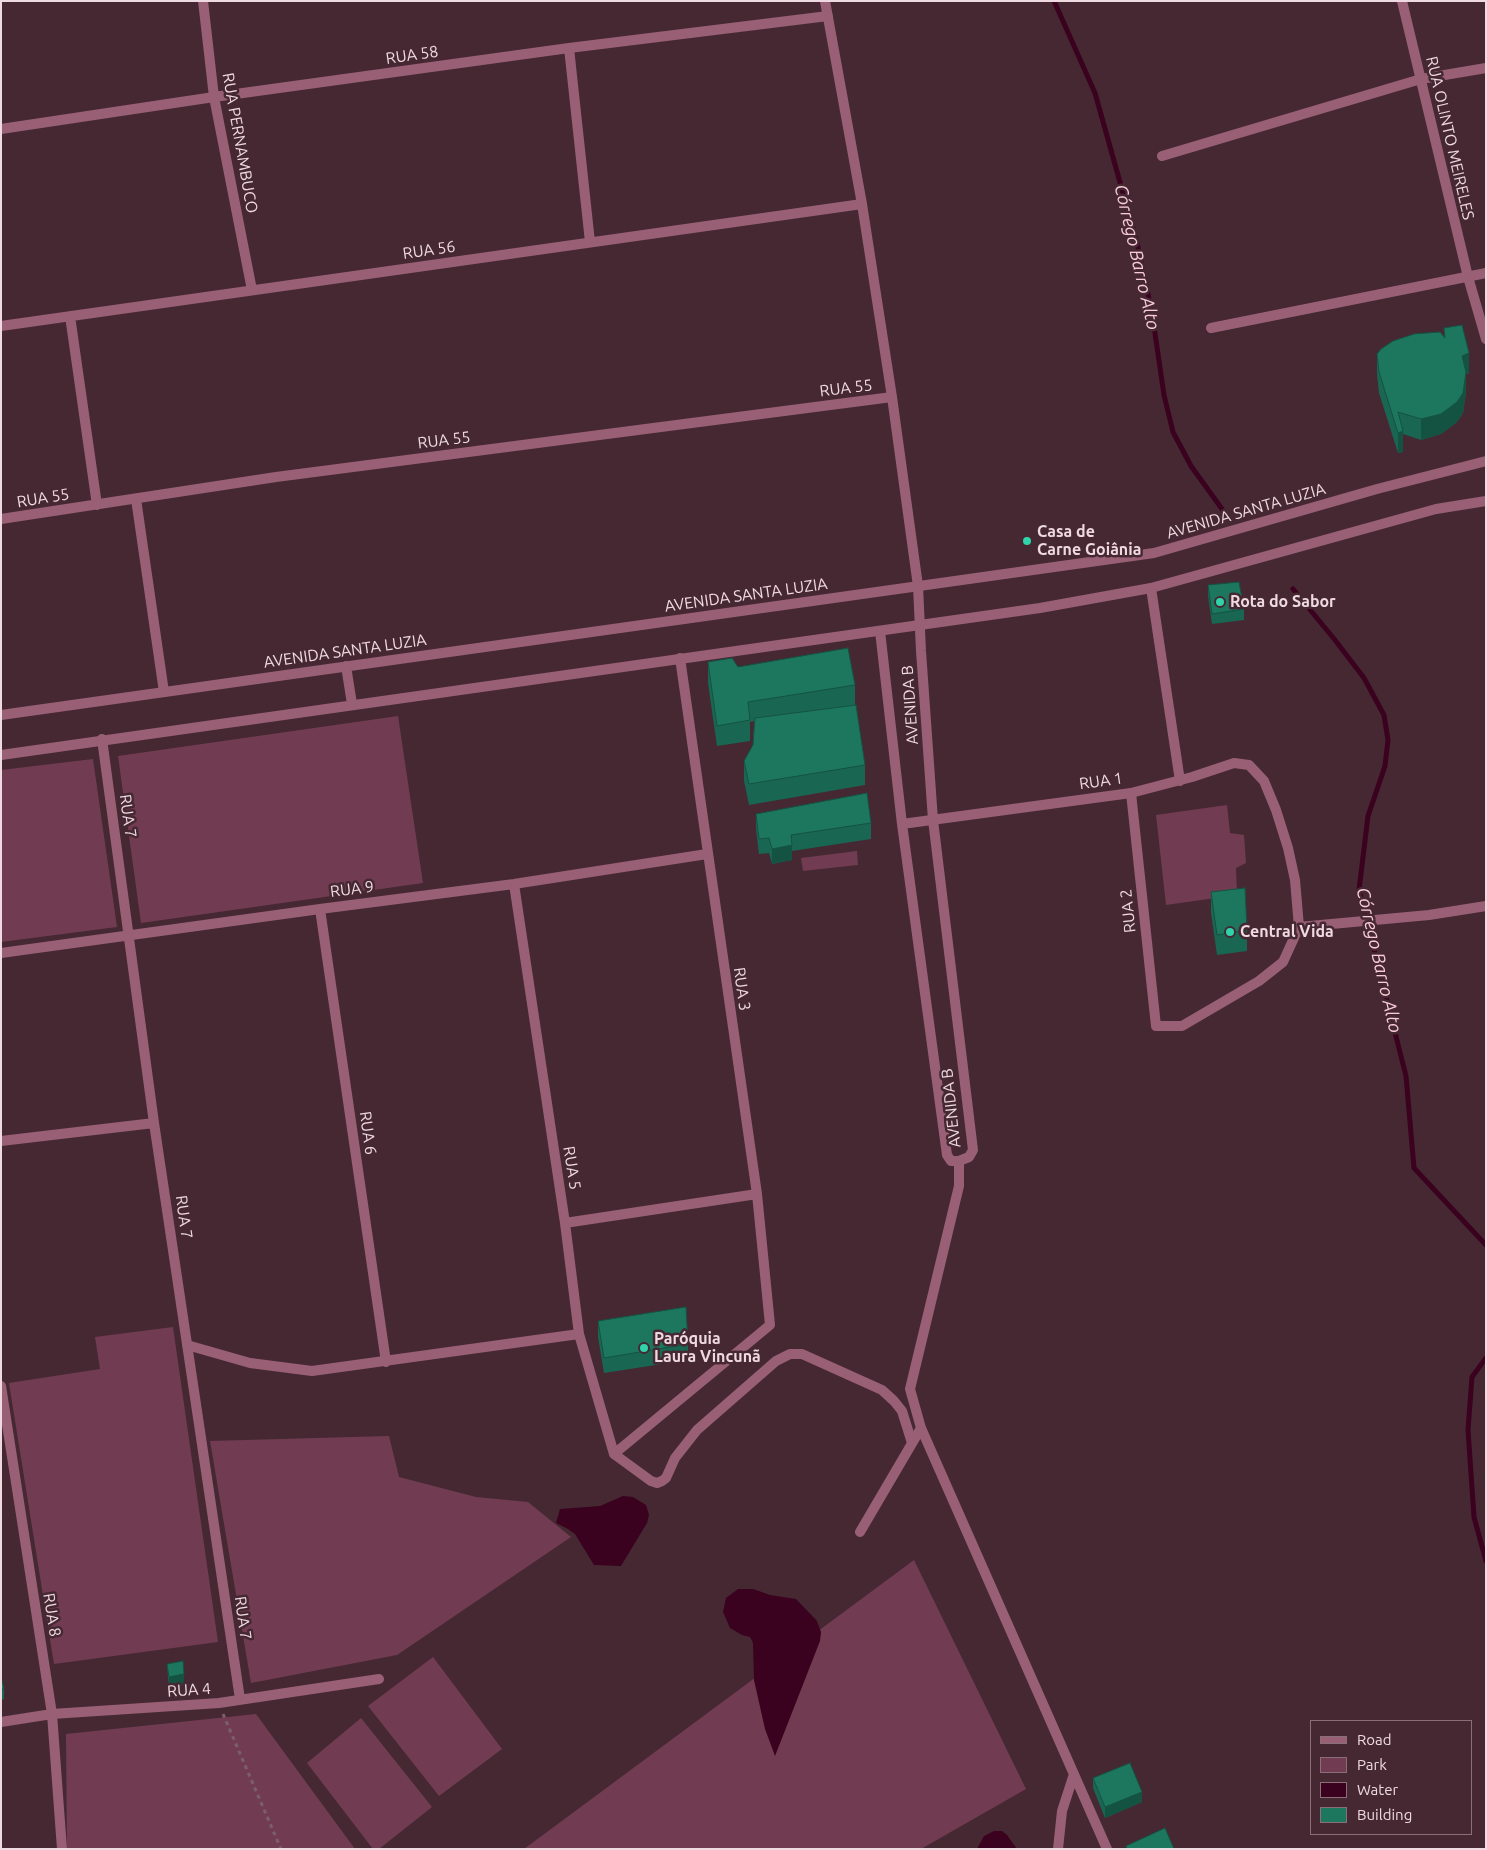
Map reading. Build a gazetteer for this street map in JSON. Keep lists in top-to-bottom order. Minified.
{"streets":{"street":["RUA 58","RUA OLINTO MEIRELES","RUA PERNAMBUCO","RUA 56","RUA 55","AVENIDA SANTA LUZIA","AVENIDA B","RUA 1","RUA 7","RUA 9","RUA 2","RUA 3","RUA 6","RUA 5","RUA 8","RUA 4"]},"crossings":[["RUA 58","RUA PERNAMBUCO"],["RUA 58","AVENIDA B"],["RUA PERNAMBUCO","RUA 56"],["RUA 56","AVENIDA B"],["RUA 55","AVENIDA B"],["AVENIDA SANTA LUZIA","AVENIDA B"],["AVENIDA B","RUA 1"],["RUA 1","RUA 2"],["RUA 7","RUA 9"],["RUA 7","RUA 4"],["RUA 9","RUA 3"],["RUA 9","RUA 6"],["RUA 9","RUA 5"],["RUA 3","RUA 5"],["RUA 8","RUA 4"]],"water":["Córrego Barro Alto"],"places":["Casa de Carne Goiânia","Rota do Sabor","Central Vida","Paróquia Laura Vincunã"],"legend":["Road","Park","Water","Building"]}
